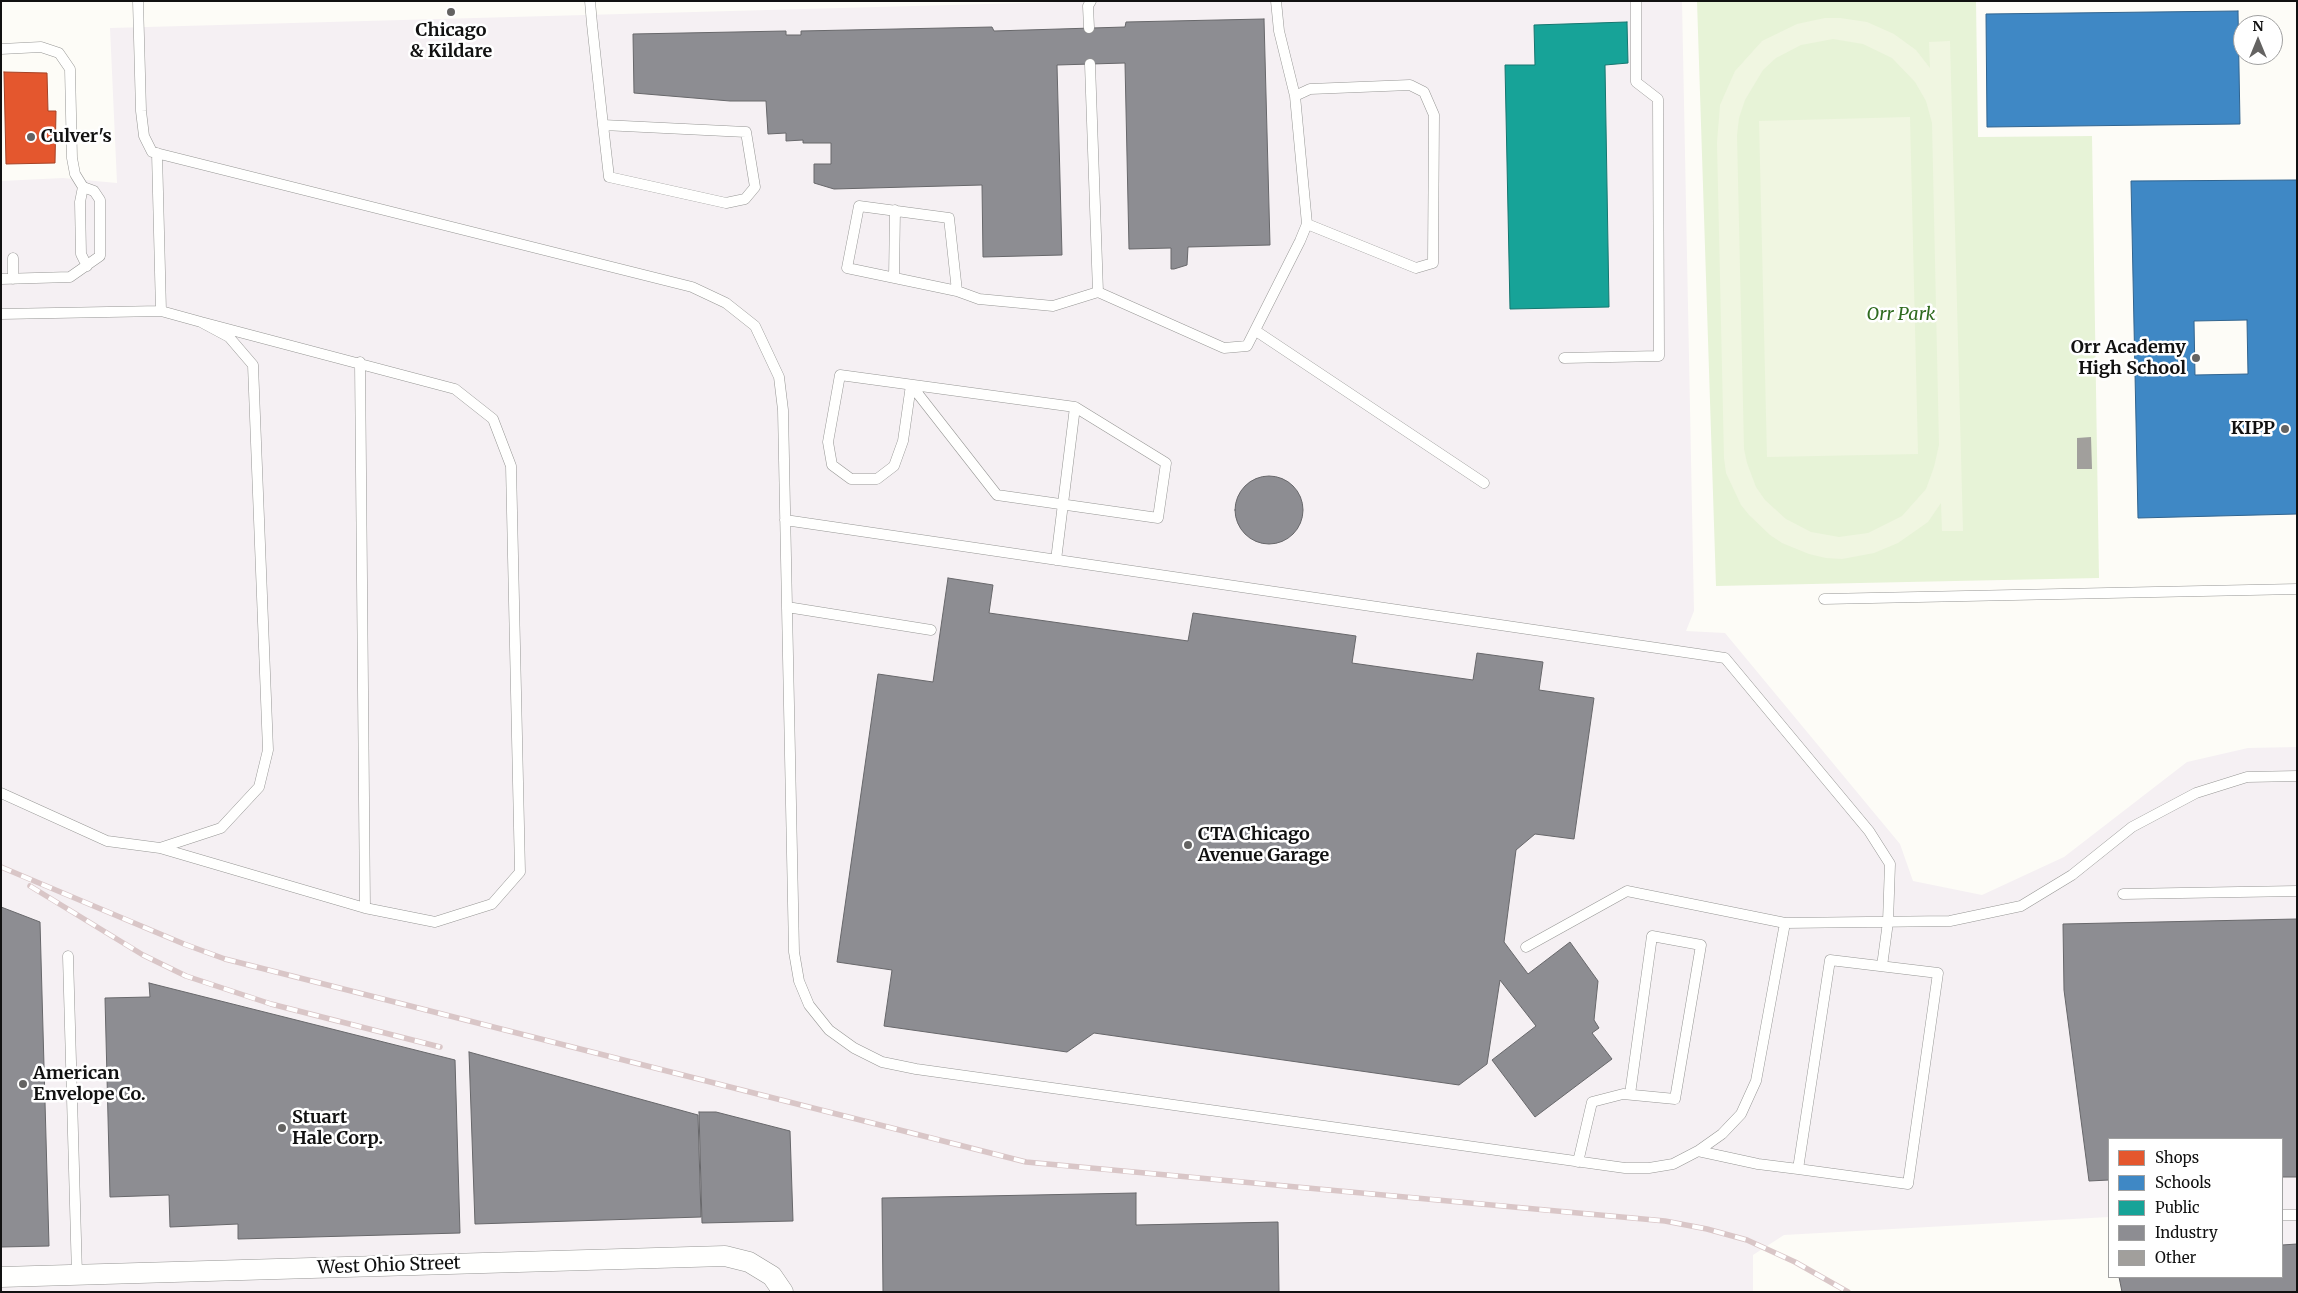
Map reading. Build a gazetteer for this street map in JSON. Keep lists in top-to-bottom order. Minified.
{"streets":{"street":["West Ohio Street"]},"parks":["Orr Park"],"places":["Chicago & Kildare","Culver's","Orr Academy High School","KIPP","CTA Chicago Avenue Garage","American Envelope Co.","Stuart Hale Corp."],"legend":["Shops","Schools","Public","Industry","Other"],"north":"top"}
